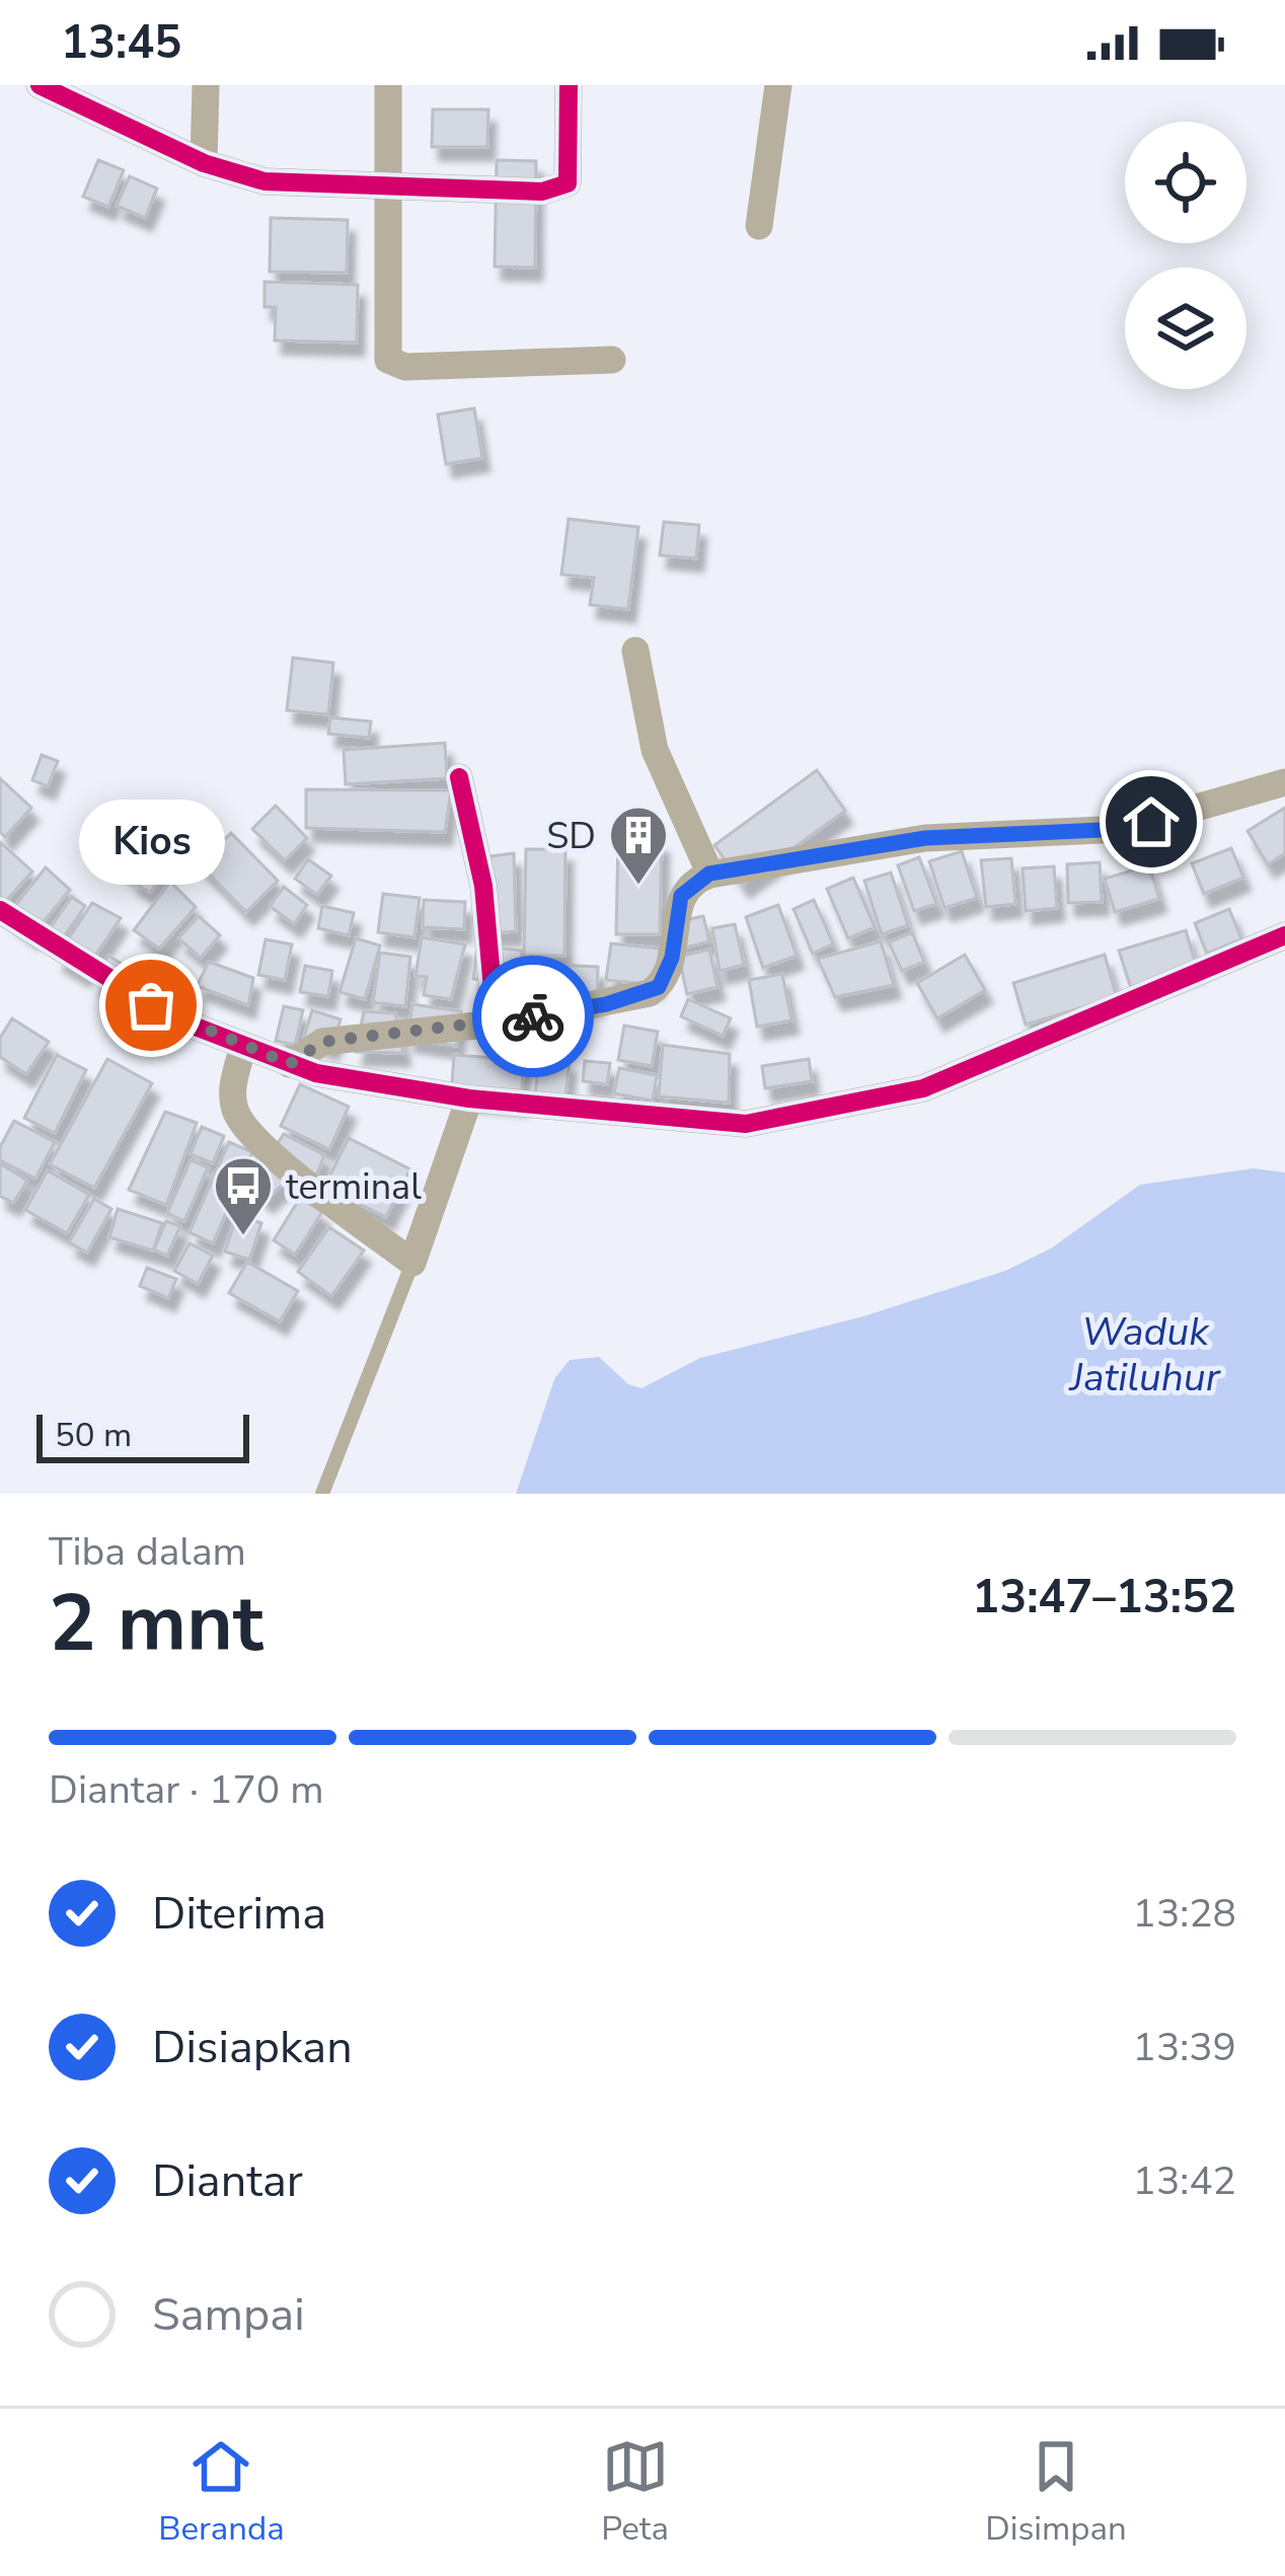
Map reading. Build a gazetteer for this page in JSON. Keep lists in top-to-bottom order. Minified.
{"water":["Waduk Jatiluhur"],"places":{"building":["SD"],"other":["Kios"],"bus stop":["terminal"]},"scale_bar":"50 m","page":{"status":"13:45","bubble":"Kios","scale":"50 m","heading":["2 mnt","Tiba dalam","13:47–13:52"],"bar":"Diantar · 170 m","list":[["Diterima","13:28"],["Disiapkan","13:39"],["Diantar","13:42"],"Sampai"],"tabs":["Beranda","Peta","Disimpan"]}}
